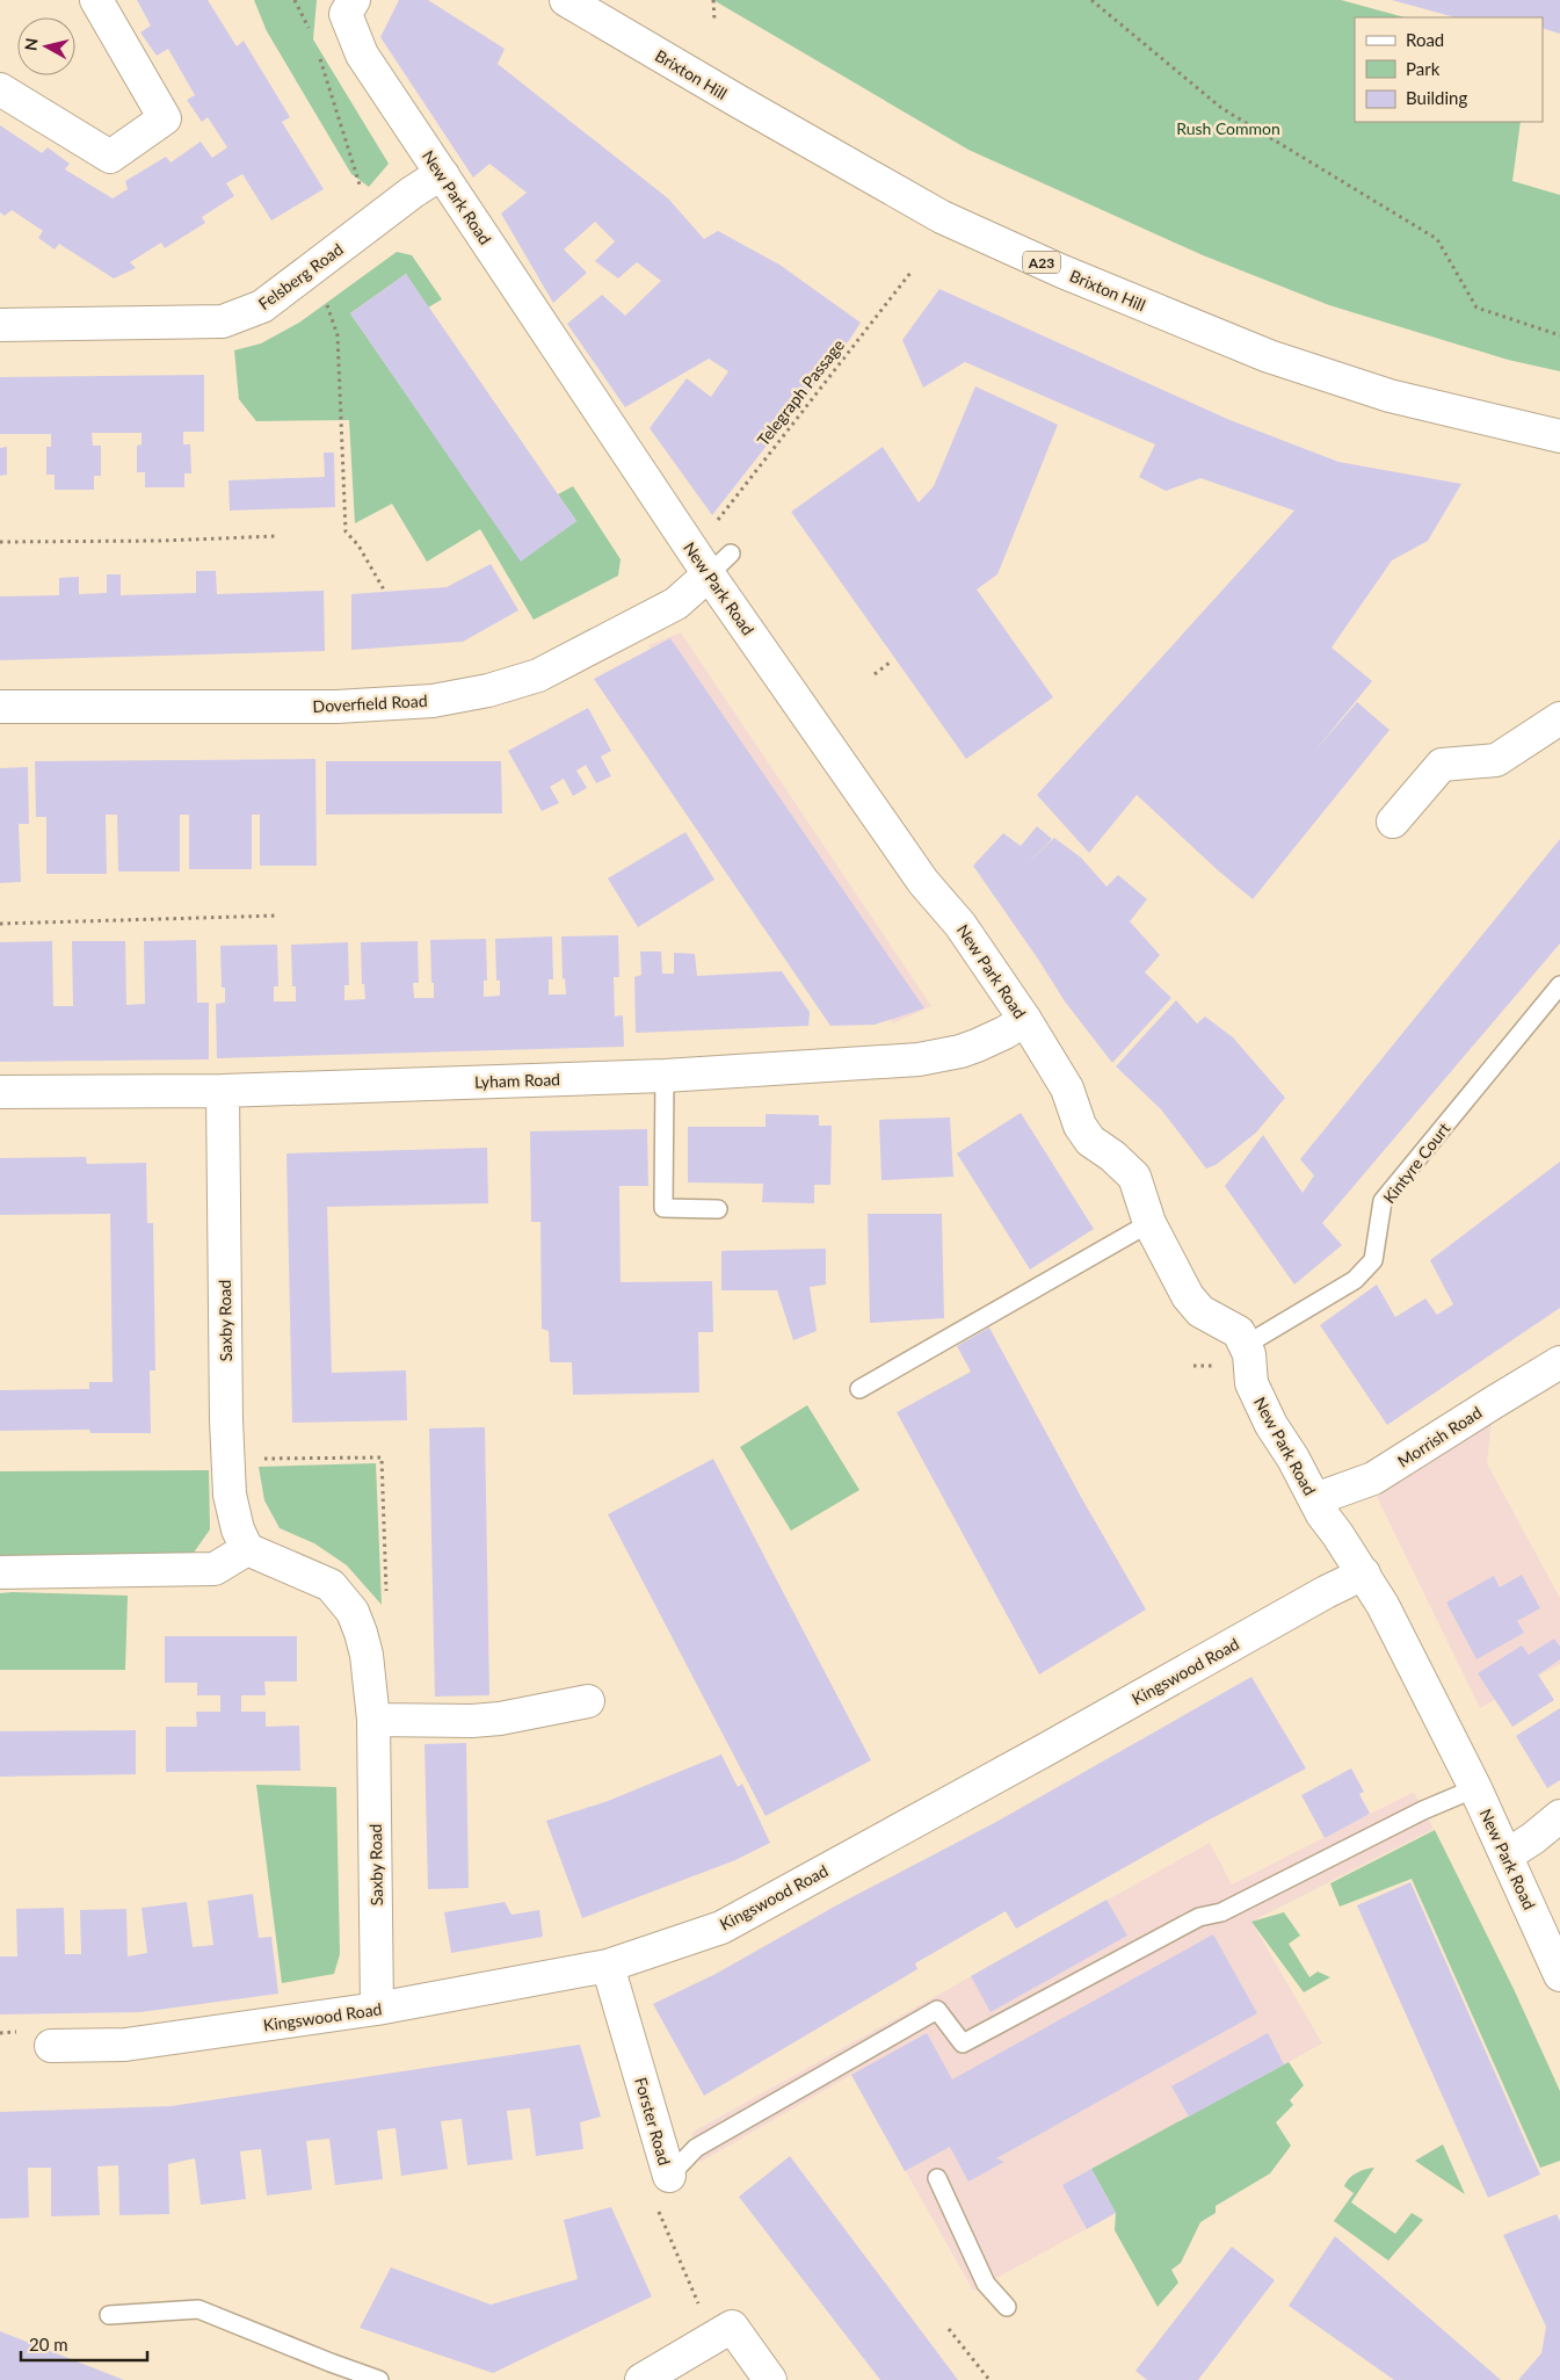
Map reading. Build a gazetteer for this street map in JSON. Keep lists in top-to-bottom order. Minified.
{"streets":{"main road":["Brixton Hill","New Park Road","A23","Felsberg Road","Doverfield Road","Lyham Road","Saxby Road","Morrish Road","Kingswood Road","Forster Road"],"lane":["Kintyre Court"],"path":["Telegraph Passage"]},"crossings":[["New Park Road","Felsberg Road"],["New Park Road","Doverfield Road"],["New Park Road","Lyham Road"],["New Park Road","Kintyre Court"],["New Park Road","Morrish Road"],["New Park Road","Kingswood Road"],["Lyham Road","Saxby Road"],["Saxby Road","Kingswood Road"],["Kingswood Road","Forster Road"]],"parks":["Rush Common"],"legend":["Road","Park","Building"],"scale_bar":"20 m","north":"left"}
